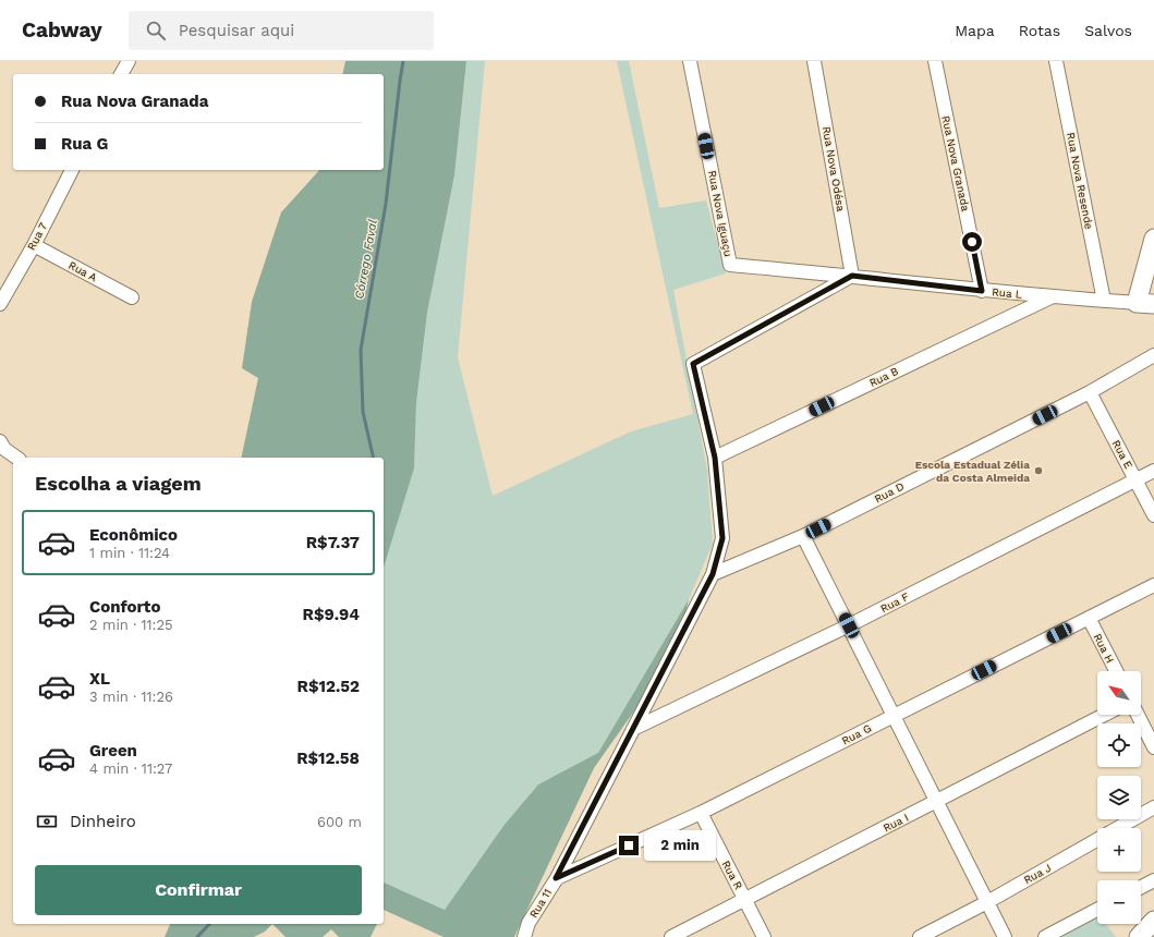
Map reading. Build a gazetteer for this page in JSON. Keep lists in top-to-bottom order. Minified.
{"streets":{"street":["Rua Nova Granada","Rua Nova Odésa","Rua Nova Resende","Rua Nova Iguaçu","Rua 7","Rua A","Rua L","Rua B","Rua E","Rua D","Rua F","Rua H","Rua G","Rua I","Rua J","Rua R","Rua 11"]},"crossings":[["Rua Nova Granada","Rua L"],["Rua Nova Odésa","Rua L"],["Rua Nova Odésa","Rua 11"],["Rua Nova Resende","Rua L"],["Rua Nova Iguaçu","Rua L"],["Rua 7","Rua A"],["Rua L","Rua B"],["Rua L","Rua 11"],["Rua B","Rua 11"],["Rua E","Rua D"],["Rua E","Rua F"],["Rua D","Rua 11"],["Rua F","Rua 11"],["Rua H","Rua G"],["Rua G","Rua R"],["Rua G","Rua 11"],["Rua I","Rua R"]],"water":["Córrego Faval"],"places":["Escola Estadual Zélia da Costa Almeida"],"north":"top left","page":{"header":"Cabway","search":"Pesquisar aqui","nav":["Mapa","Rotas","Salvos"],"banner":["Rua Nova Granada","Rua G"],"heading":"Escolha a viagem","list":[{"name":"Econômico","note":"1 min · 11:24","value":"R$7.37"},{"name":"Conforto","note":"2 min · 11:25","value":"R$9.94"},{"name":"XL","note":"3 min · 11:26","value":"R$12.52"},{"name":"Green","note":"4 min · 11:27","value":"R$12.58"}],"map_buttons":["+","−"],"pay":["Dinheiro","600 m"],"bubble":"2 min","buttons":"Confirmar"}}
